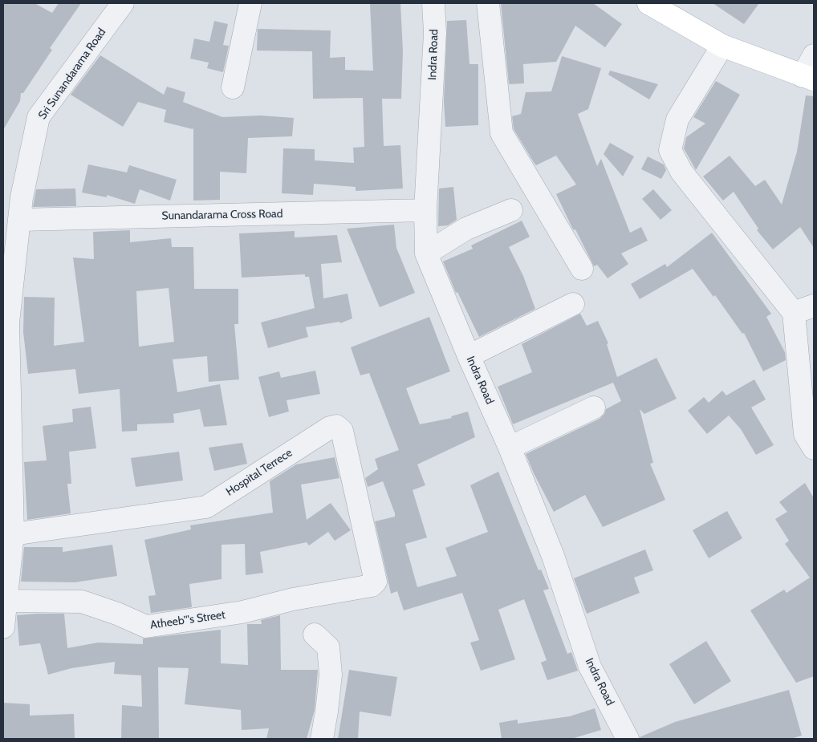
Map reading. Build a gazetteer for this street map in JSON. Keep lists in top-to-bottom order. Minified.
{"streets":{"street":["Indra Road","Sri Sunandarama Road","Sunandarama Cross Road","Hospital Terrece","Atheeb'''s Street"]},"crossings":[["Indra Road","Sunandarama Cross Road"],["Sri Sunandarama Road","Sunandarama Cross Road"],["Sri Sunandarama Road","Hospital Terrece"],["Sri Sunandarama Road","Atheeb'''s Street"],["Hospital Terrece","Atheeb'''s Street"]]}
